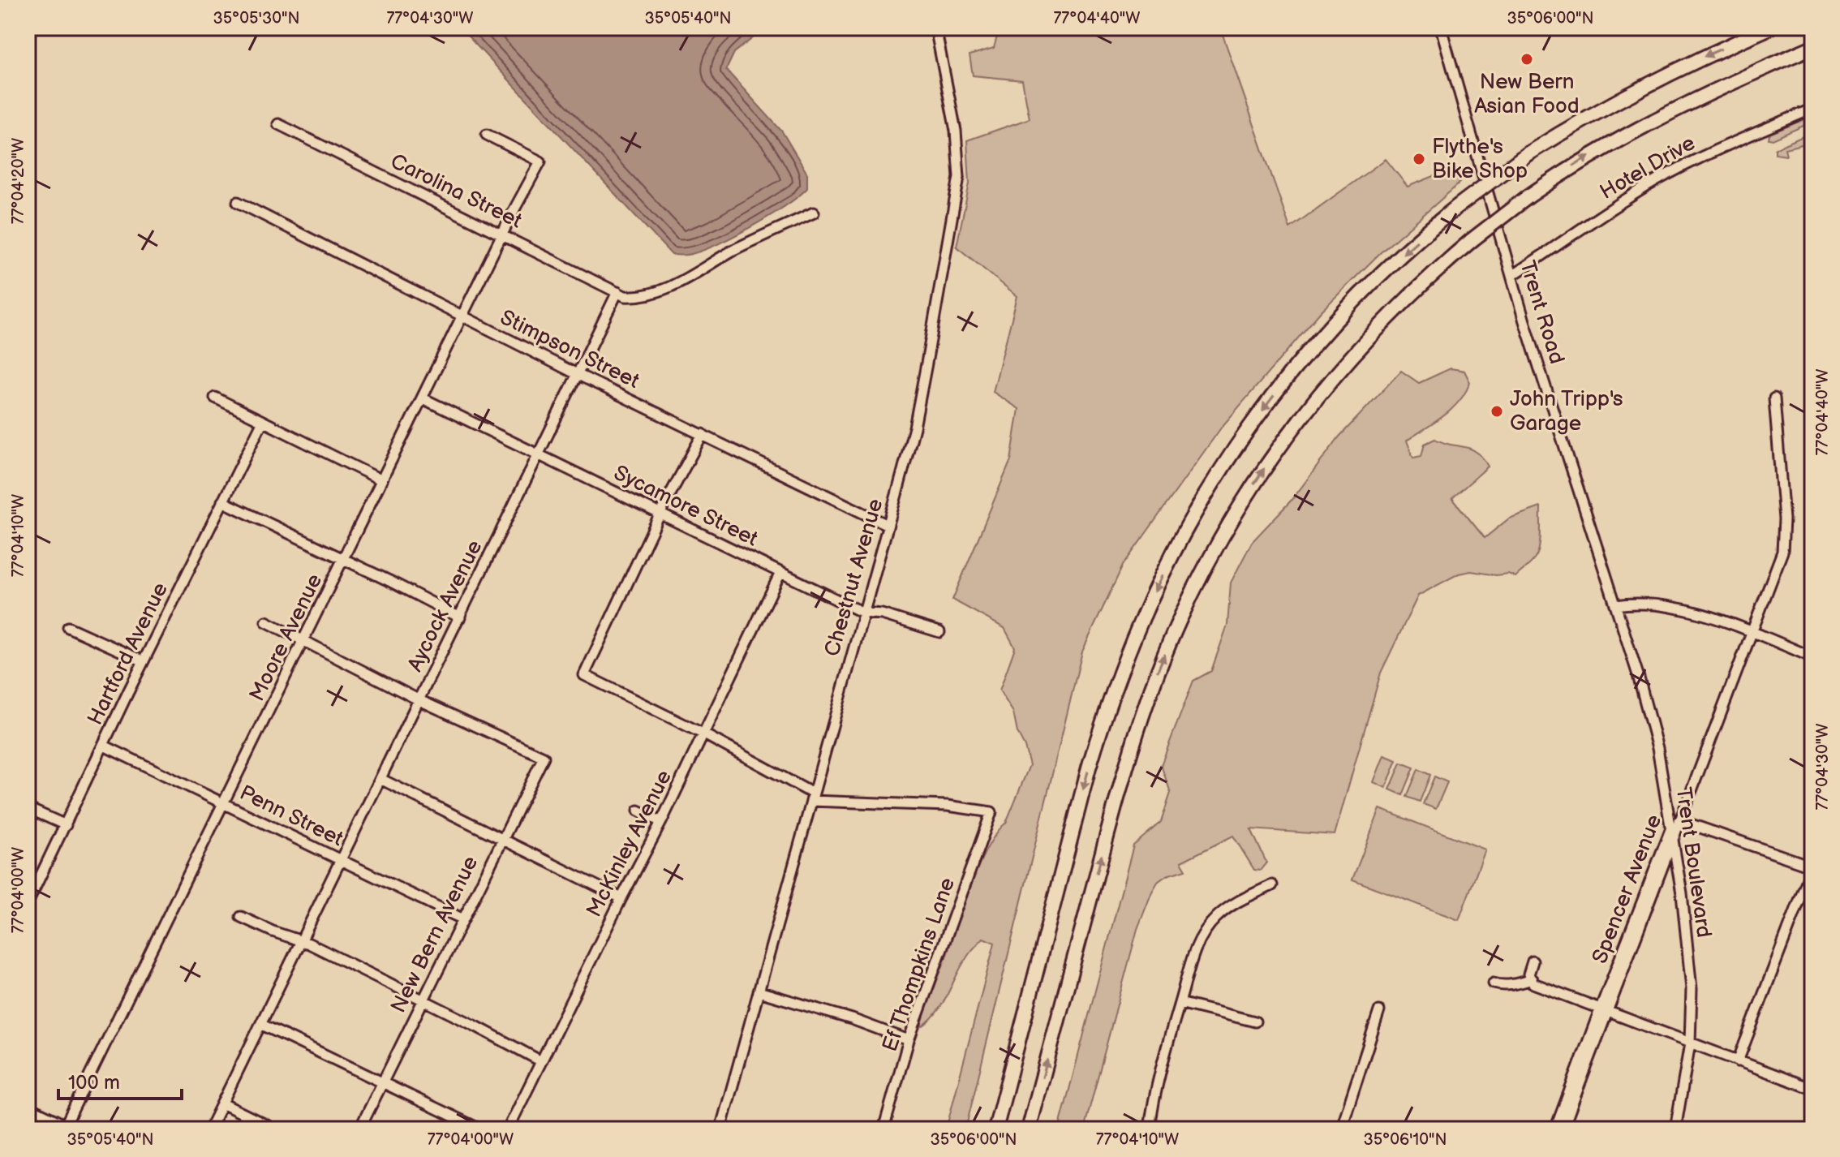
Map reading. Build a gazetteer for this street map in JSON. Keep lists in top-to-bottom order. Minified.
{"streets":{"street":["Hotel Drive","Carolina Street","Trent Road","Stimpson Street","Sycamore Street","Chestnut Avenue","Aycock Avenue","Moore Avenue","Hartford Avenue","Penn Street","McKinley Avenue","Trent Boulevard","Spencer Avenue","New Bern Avenue","Ef Thompkins Lane"]},"crossings":[["Hotel Drive","Trent Road"],["Carolina Street","Aycock Avenue"],["Carolina Street","Moore Avenue"],["Trent Road","Trent Boulevard"],["Stimpson Street","Chestnut Avenue"],["Stimpson Street","Aycock Avenue"],["Stimpson Street","Moore Avenue"],["Sycamore Street","Chestnut Avenue"],["Sycamore Street","Aycock Avenue"],["Sycamore Street","Moore Avenue"],["Sycamore Street","McKinley Avenue"],["Chestnut Avenue","Ef Thompkins Lane"],["Aycock Avenue","Penn Street"],["Aycock Avenue","New Bern Avenue"],["Moore Avenue","Penn Street"],["Hartford Avenue","Penn Street"],["Penn Street","New Bern Avenue"],["Trent Boulevard","Spencer Avenue"]],"places":["New Bern Asian Food","Flythe's Bike Shop","John Tripp's Garage"],"scale_bar":"100 m","coordinates":["35°05'30\"N","77°04'30\"W","35°05'40\"N","77°04'40\"W","35°06'00\"N","77°04'20\"W","77°04'10\"W","77°04'00\"W","35°06'10\"N"]}
